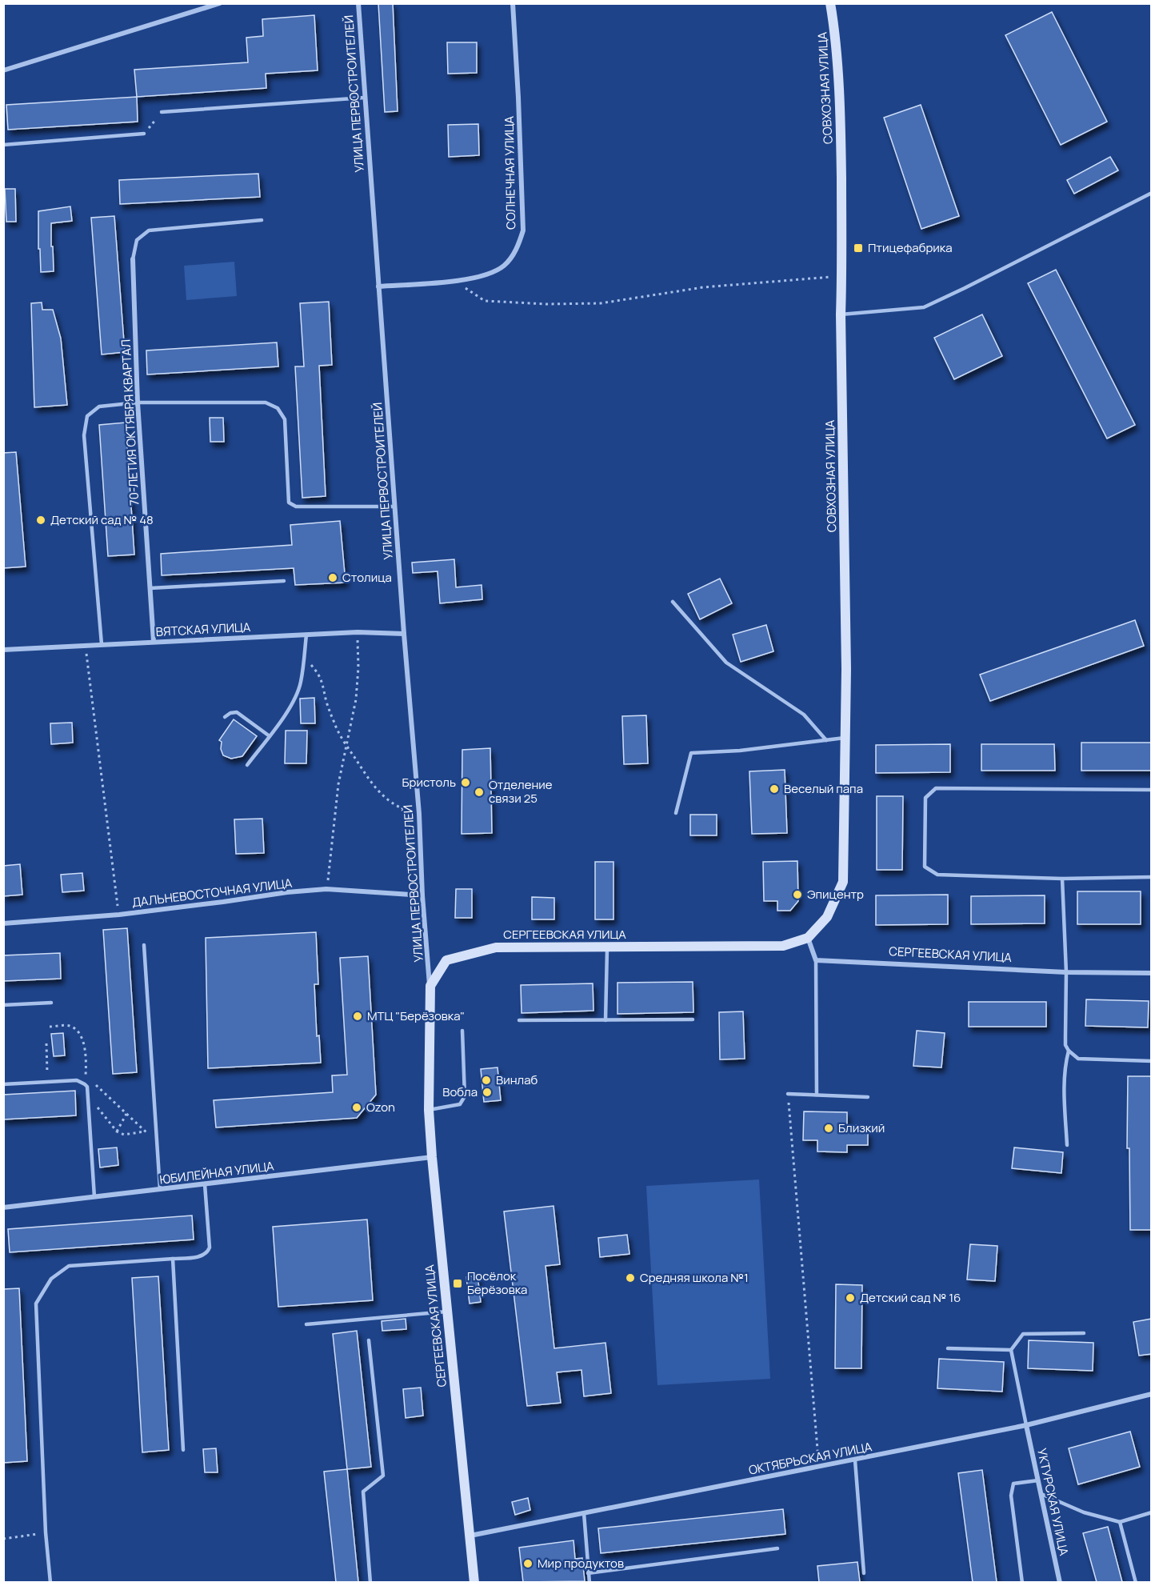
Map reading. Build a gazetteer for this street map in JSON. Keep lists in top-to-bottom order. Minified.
{"streets":{"main road":["СОВХОЗНАЯ УЛИЦА","СЕРГЕЕВСКАЯ УЛИЦА"],"street":["УЛИЦА ПЕРВОСТРОИТЕЛЕЙ","СОЛНЕЧНАЯ УЛИЦА","70-ЛЕТИЯ ОКТЯБРЯ КВАРТАЛ","ВЯТСКАЯ УЛИЦА","ДАЛЬНЕВОСТОЧНАЯ УЛИЦА","ЮБИЛЕЙНАЯ УЛИЦА","ОКТЯБРЬСКАЯ УЛИЦА","УКТУРСКАЯ УЛИЦА"]},"crossings":[["СОВХОЗНАЯ УЛИЦА","СЕРГЕЕВСКАЯ УЛИЦА"],["УЛИЦА ПЕРВОСТРОИТЕЛЕЙ","СОЛНЕЧНАЯ УЛИЦА"],["УЛИЦА ПЕРВОСТРОИТЕЛЕЙ","ВЯТСКАЯ УЛИЦА"],["УЛИЦА ПЕРВОСТРОИТЕЛЕЙ","ДАЛЬНЕВОСТОЧНАЯ УЛИЦА"],["УЛИЦА ПЕРВОСТРОИТЕЛЕЙ","СЕРГЕЕВСКАЯ УЛИЦА"],["70-ЛЕТИЯ ОКТЯБРЯ КВАРТАЛ","ВЯТСКАЯ УЛИЦА"],["СЕРГЕЕВСКАЯ УЛИЦА","ЮБИЛЕЙНАЯ УЛИЦА"],["СЕРГЕЕВСКАЯ УЛИЦА","ОКТЯБРЬСКАЯ УЛИЦА"],["ОКТЯБРЬСКАЯ УЛИЦА","УКТУРСКАЯ УЛИЦА"]],"places":{"transit":["Птицефабрика","Посёлок Берёзовка"],"other":["Детский сад № 48","Столица","Бристоль","Веселый папа","Отделение связи 25","Эпицентр","МТЦ \"Берёзовка\"","Винлаб","Вобла","Ozon","Близкий","Средняя школа №1","Детский сад № 16","Мир продуктов"]}}
